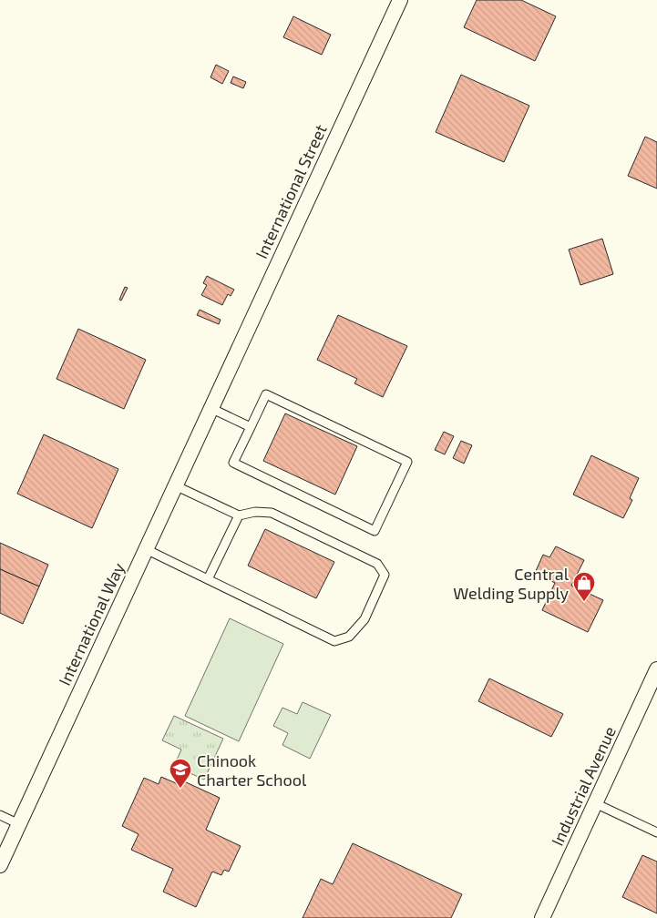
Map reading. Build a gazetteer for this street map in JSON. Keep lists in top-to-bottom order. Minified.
{"streets":{"street":["International Street","International Way","Industrial Avenue"]},"crossings":[["International Street","International Way"]],"places":{"shop":["Central Welding Supply"],"school or university":["Chinook Charter School"]}}
